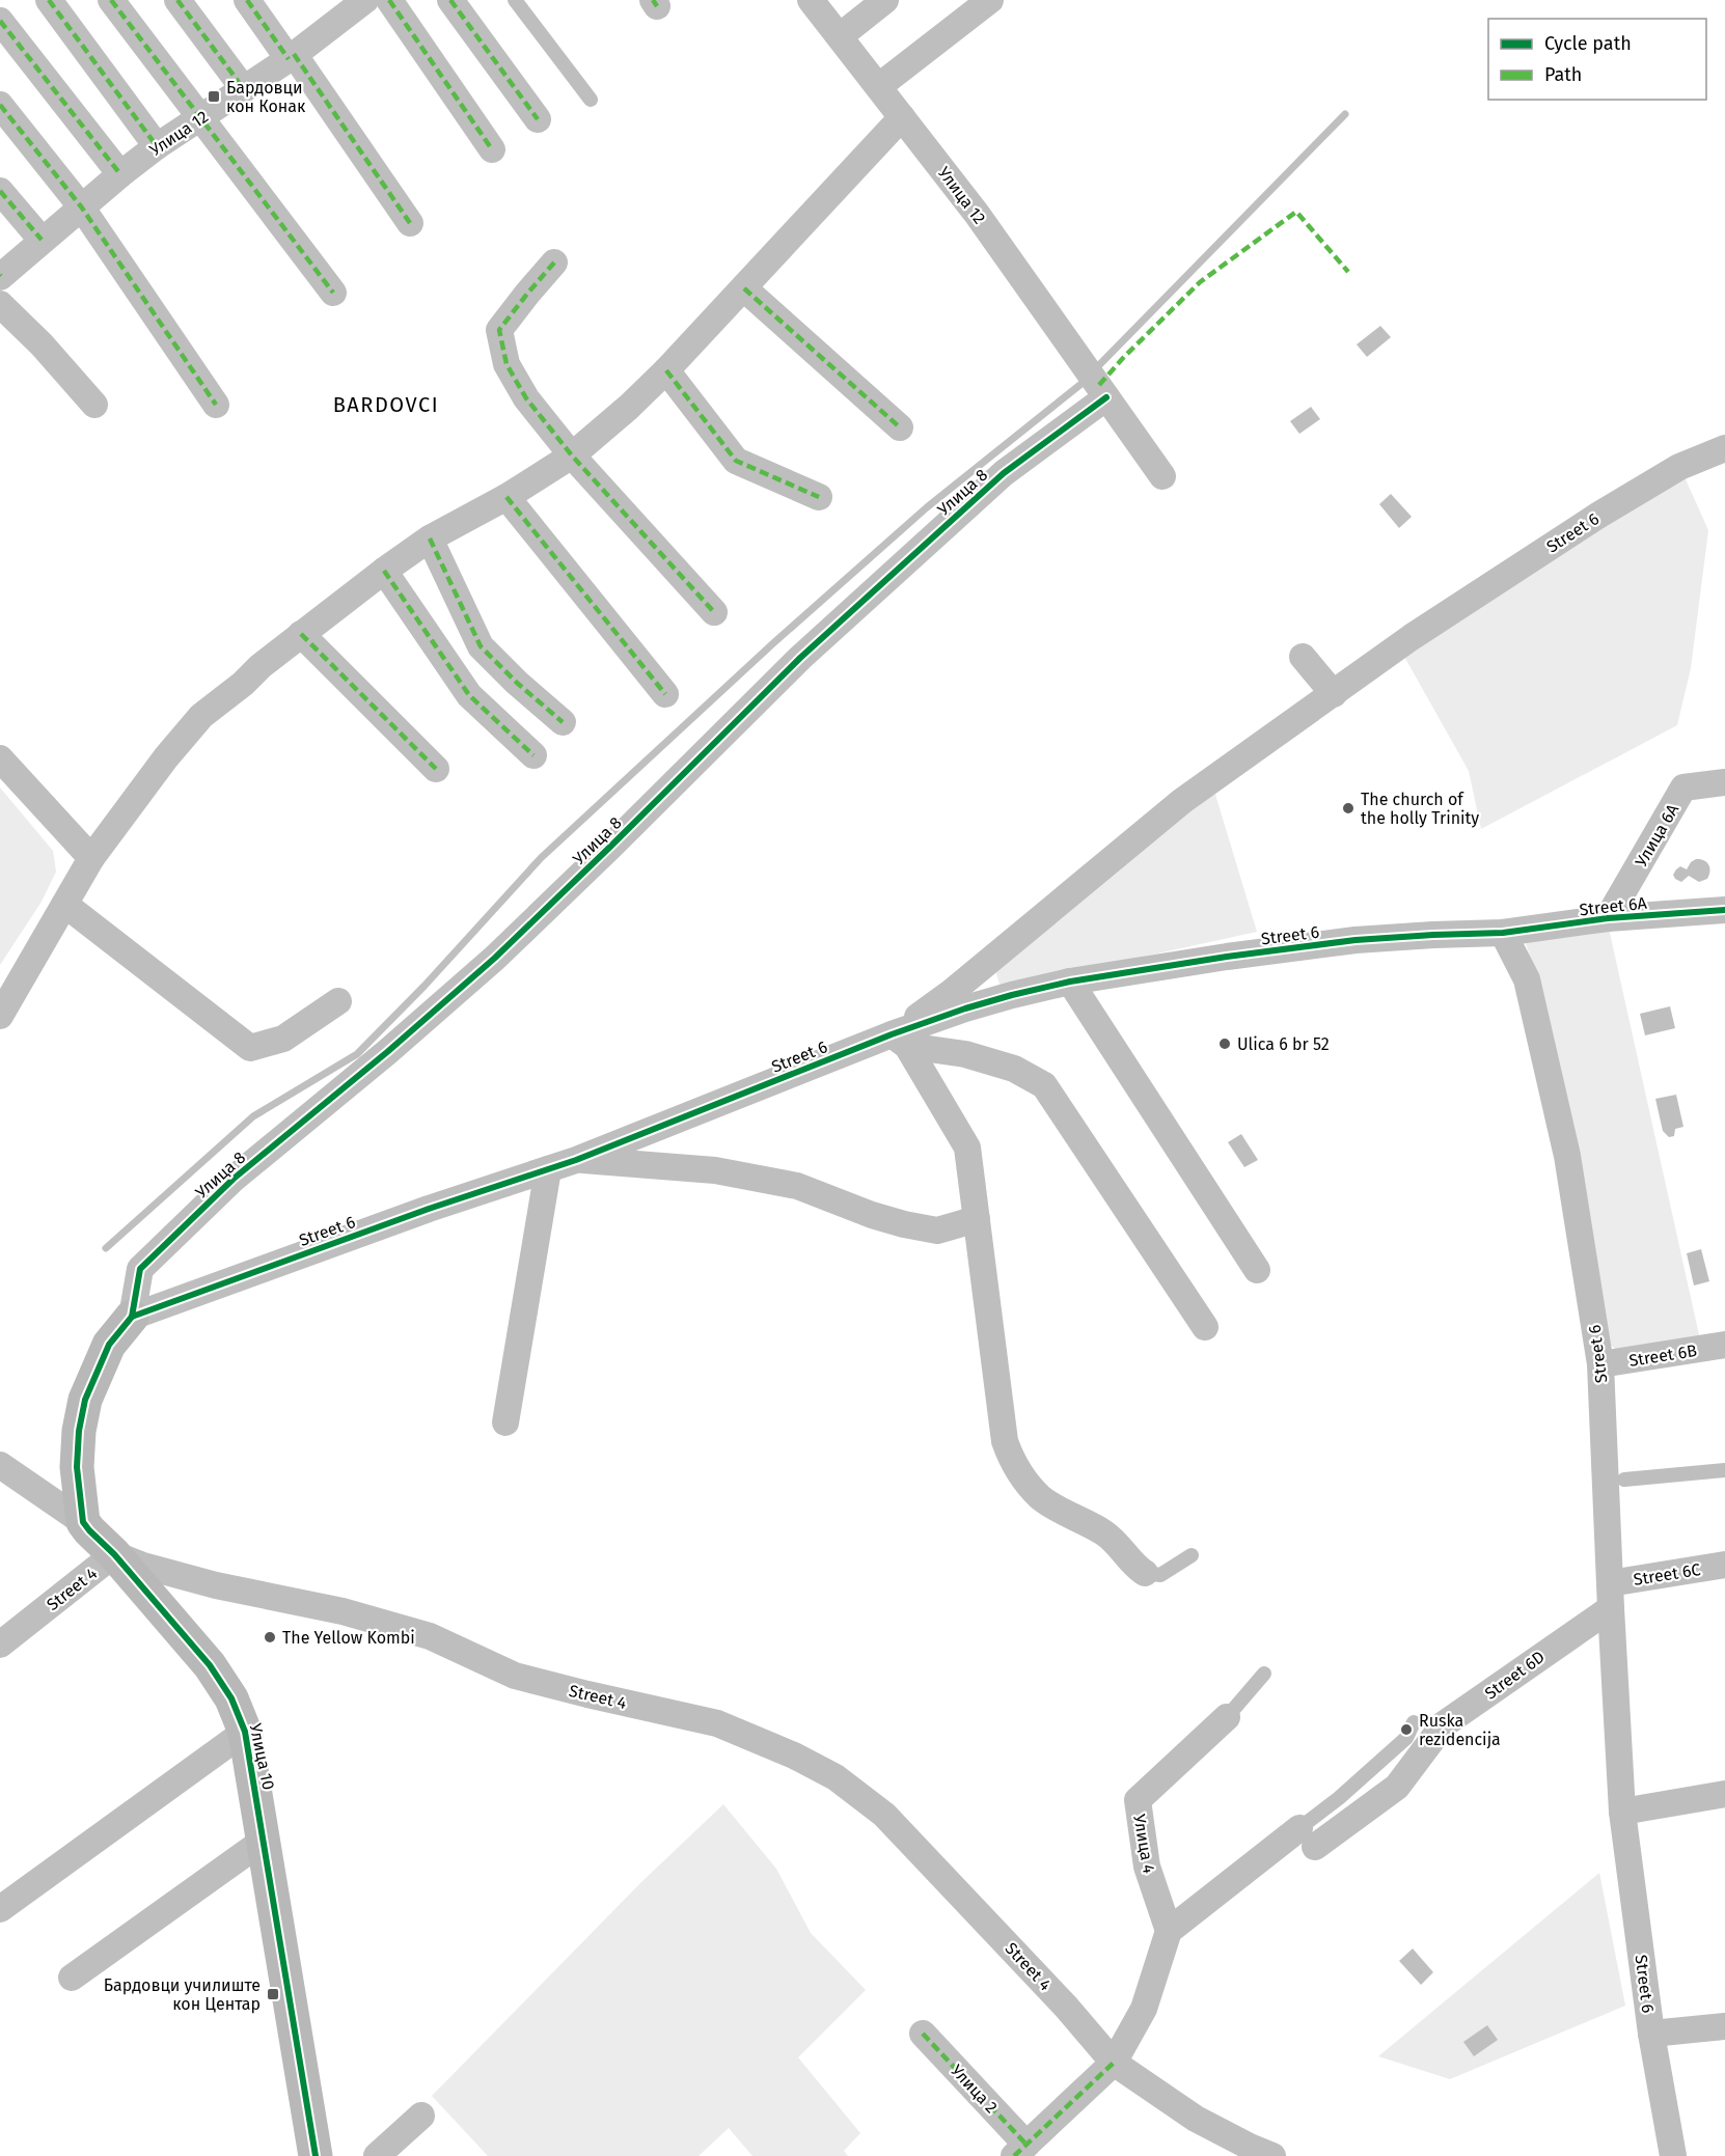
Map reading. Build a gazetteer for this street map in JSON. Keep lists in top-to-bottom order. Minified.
{"streets":{"street":["Улица 12","Улица 8","Street 6","Улица 6A","Street 6A","Street 6B","Street 6C","Street 4","Street 6D","Улица 10","Улица 4","Улица 2"]},"crossings":[["Улица 12","Улица 8"],["Улица 8","Street 6"],["Street 6","Street 6A"],["Street 6","Street 6B"],["Street 6","Street 6C"],["Street 6","Street 6D"],["Улица 6A","Street 6A"],["Street 6C","Street 6D"],["Street 4","Улица 10"],["Street 4","Улица 2"]],"districts":["BARDOVCI"],"places":{"transit":["Бардовци кон Конак","Бардовци училиште кон Центар"],"other":["Тhe church of the holly Trinity","Ulica 6 br 52","The Yellow Kombi","Ruska rezidencija"]},"legend":["Cycle path","Path"]}
